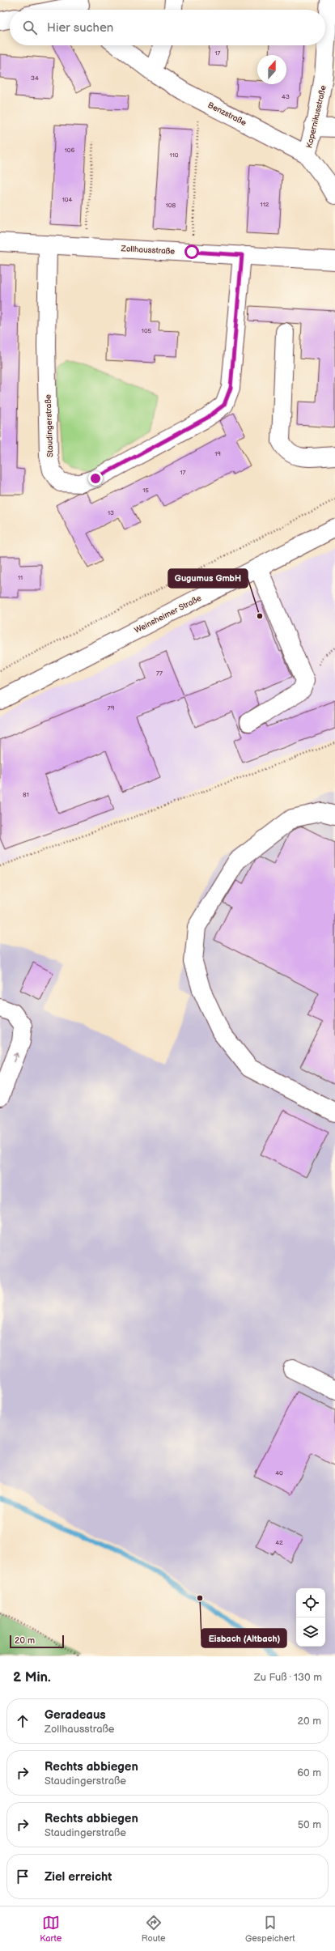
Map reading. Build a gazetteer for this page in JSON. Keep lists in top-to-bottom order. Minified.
{"streets":{"street":["Benzstraße","Kopernikusstraße","Zollhausstraße","Staudingerstraße","Weinsheimer Straße"]},"crossings":[["Benzstraße","Kopernikusstraße"],["Zollhausstraße","Staudingerstraße"]],"places":["Gugumus GmbH","Eisbach (Altbach)"],"house_numbers":["17","34","43","106","110","104","112","108","105","19","17","15","13","11","77","79","81","40","42"],"scale_bar":"20 m","north":"top","page":{"search":"Hier suchen","scale":"20 m","heading":["2 Min.","Zu Fuß · 130 m"],"list":[["Geradeaus","Zollhausstraße","20 m"],["Rechts abbiegen","Staudingerstraße","60 m"],["Rechts abbiegen","Staudingerstraße","50 m"],"Ziel erreicht"],"nav":["Karte","Route","Gespeichert"]}}
